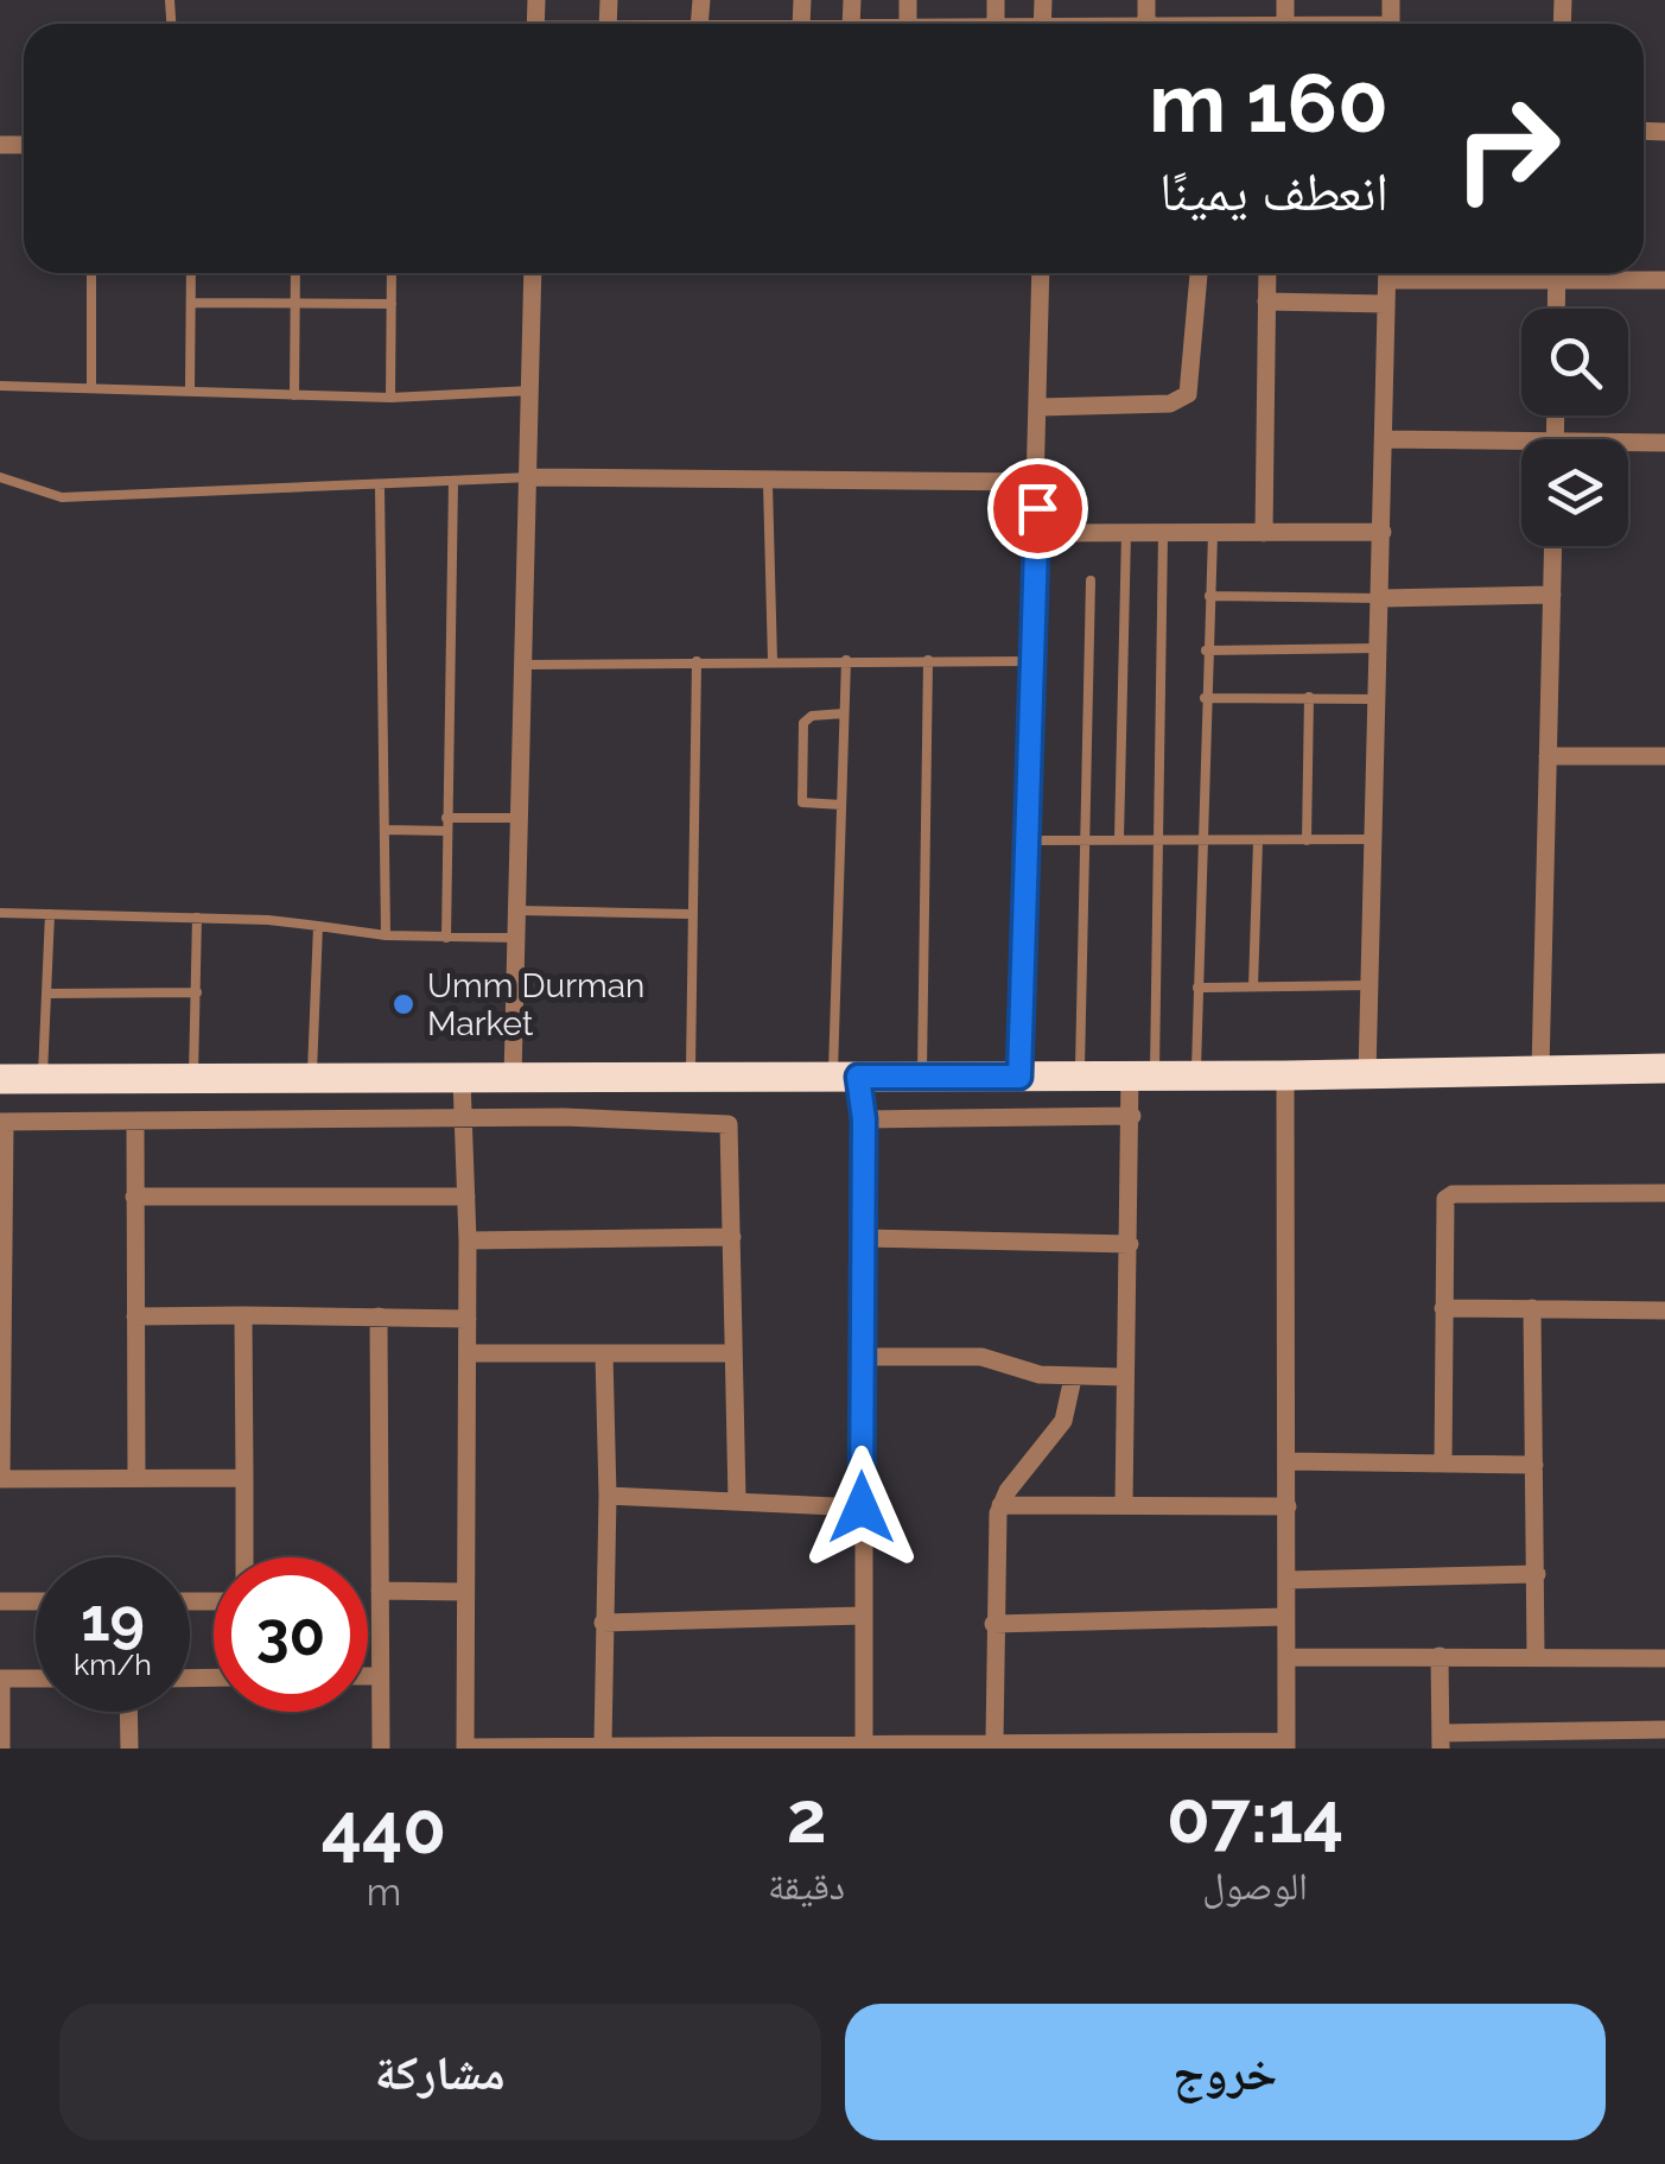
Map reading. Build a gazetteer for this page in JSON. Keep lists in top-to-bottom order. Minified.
{"places":["Umm Durman Market"],"page":{"turn":["160 m","انعطف يمينًا"],"speed":"19 km/h","limit":"30","eta":["07:14","الوصول","2","دقيقة","440","m"],"buttons":["خروج","مشاركة"]}}
